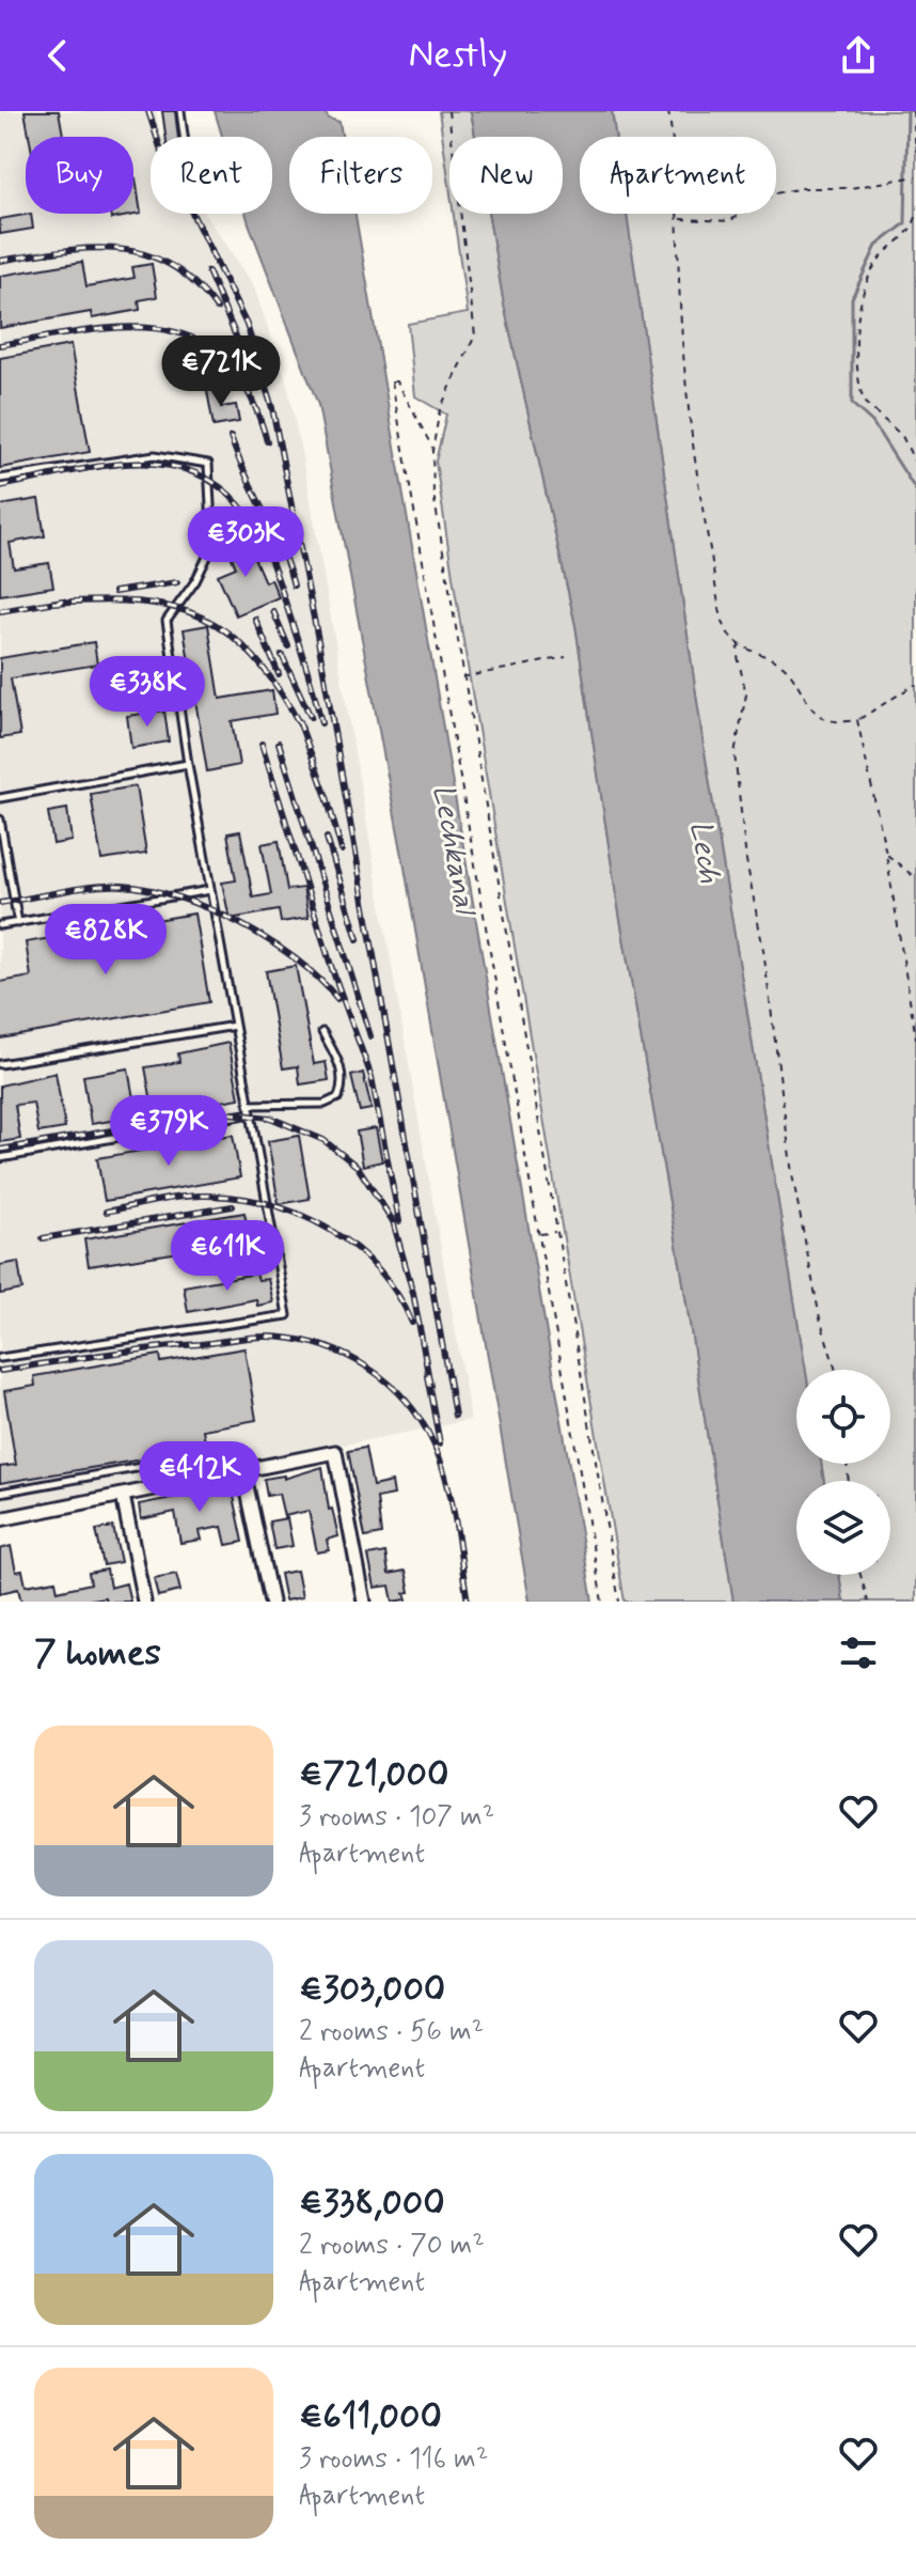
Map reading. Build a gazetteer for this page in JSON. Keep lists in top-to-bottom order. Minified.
{"water":["Lechkanal","Lech"],"page":{"header":"Nestly","chip":["Buy","Rent","Filters","New","Apartment"],"price":["€721K","€303K","€338K","€828K","€379K","€611K","€412K"],"heading":"7 homes","list":[{"name":"€721,000","note":"3 rooms · 107 m² · Apartment"},{"name":"€303,000","note":"2 rooms · 56 m² · Apartment"},{"name":"€338,000","note":"2 rooms · 70 m² · Apartment"},{"name":"€611,000","note":"3 rooms · 116 m² · Apartment"}]}}
